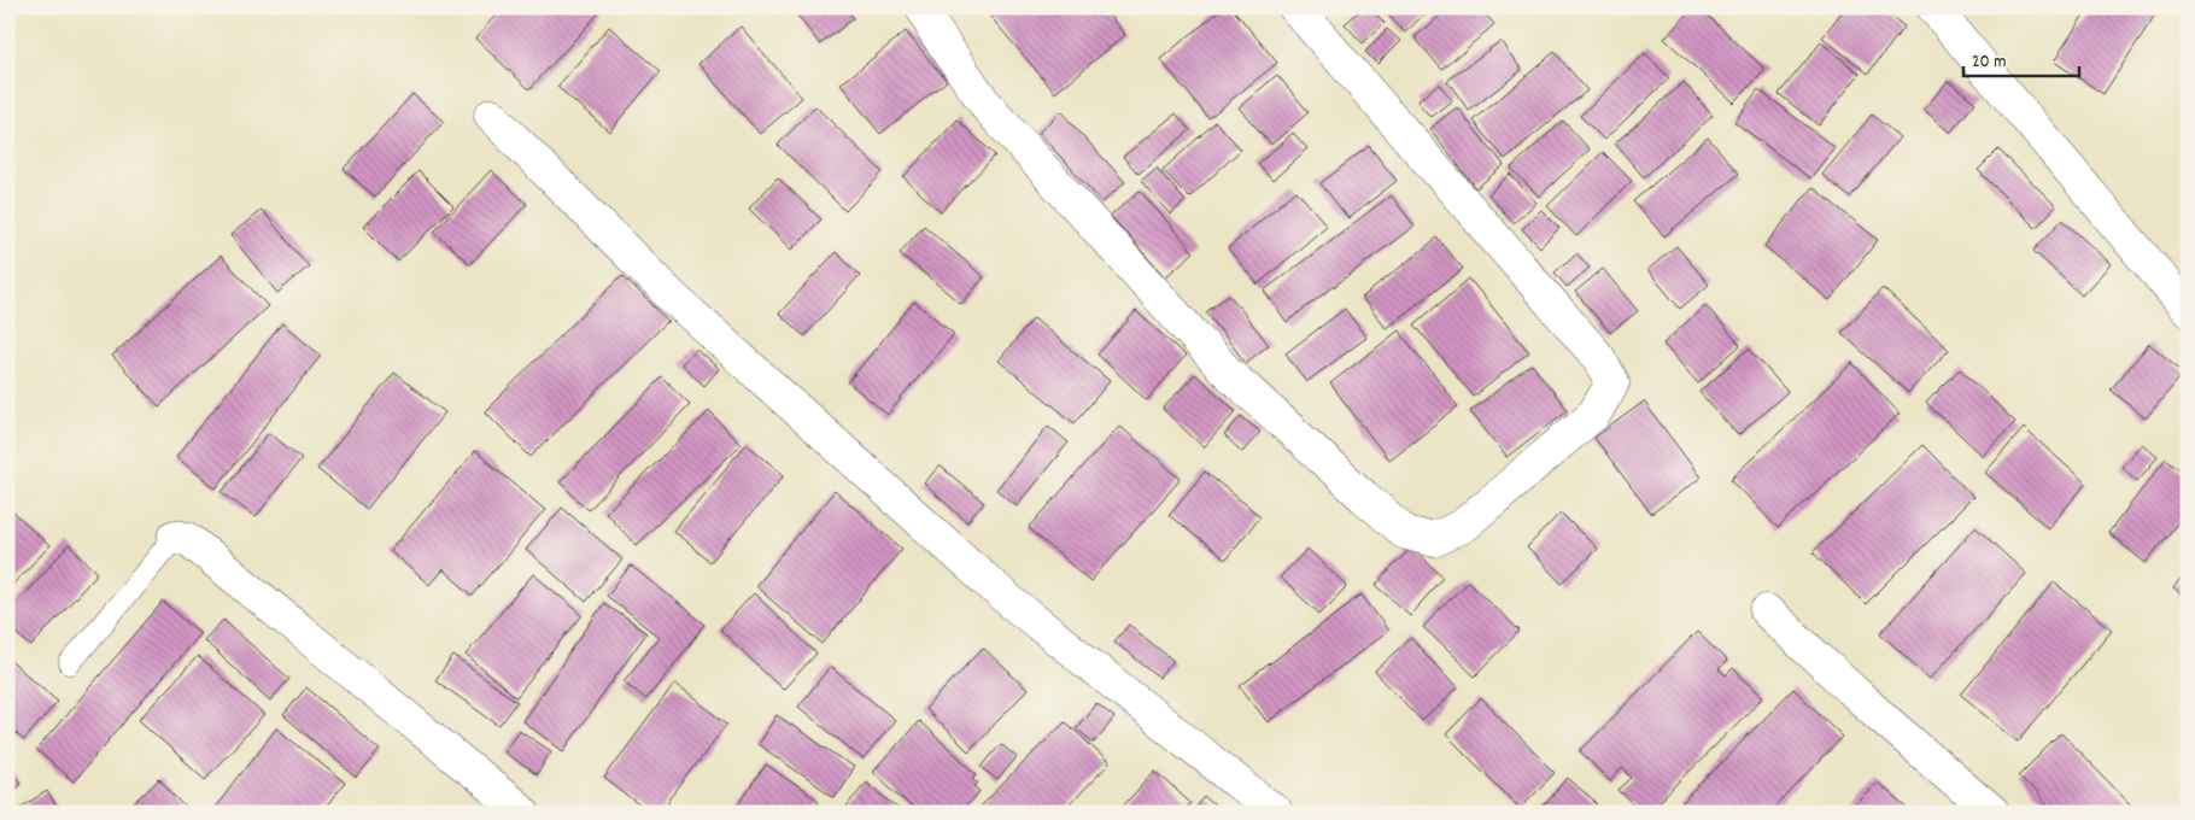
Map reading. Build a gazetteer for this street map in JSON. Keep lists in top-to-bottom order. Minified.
{"scale_bar":"20 m"}
